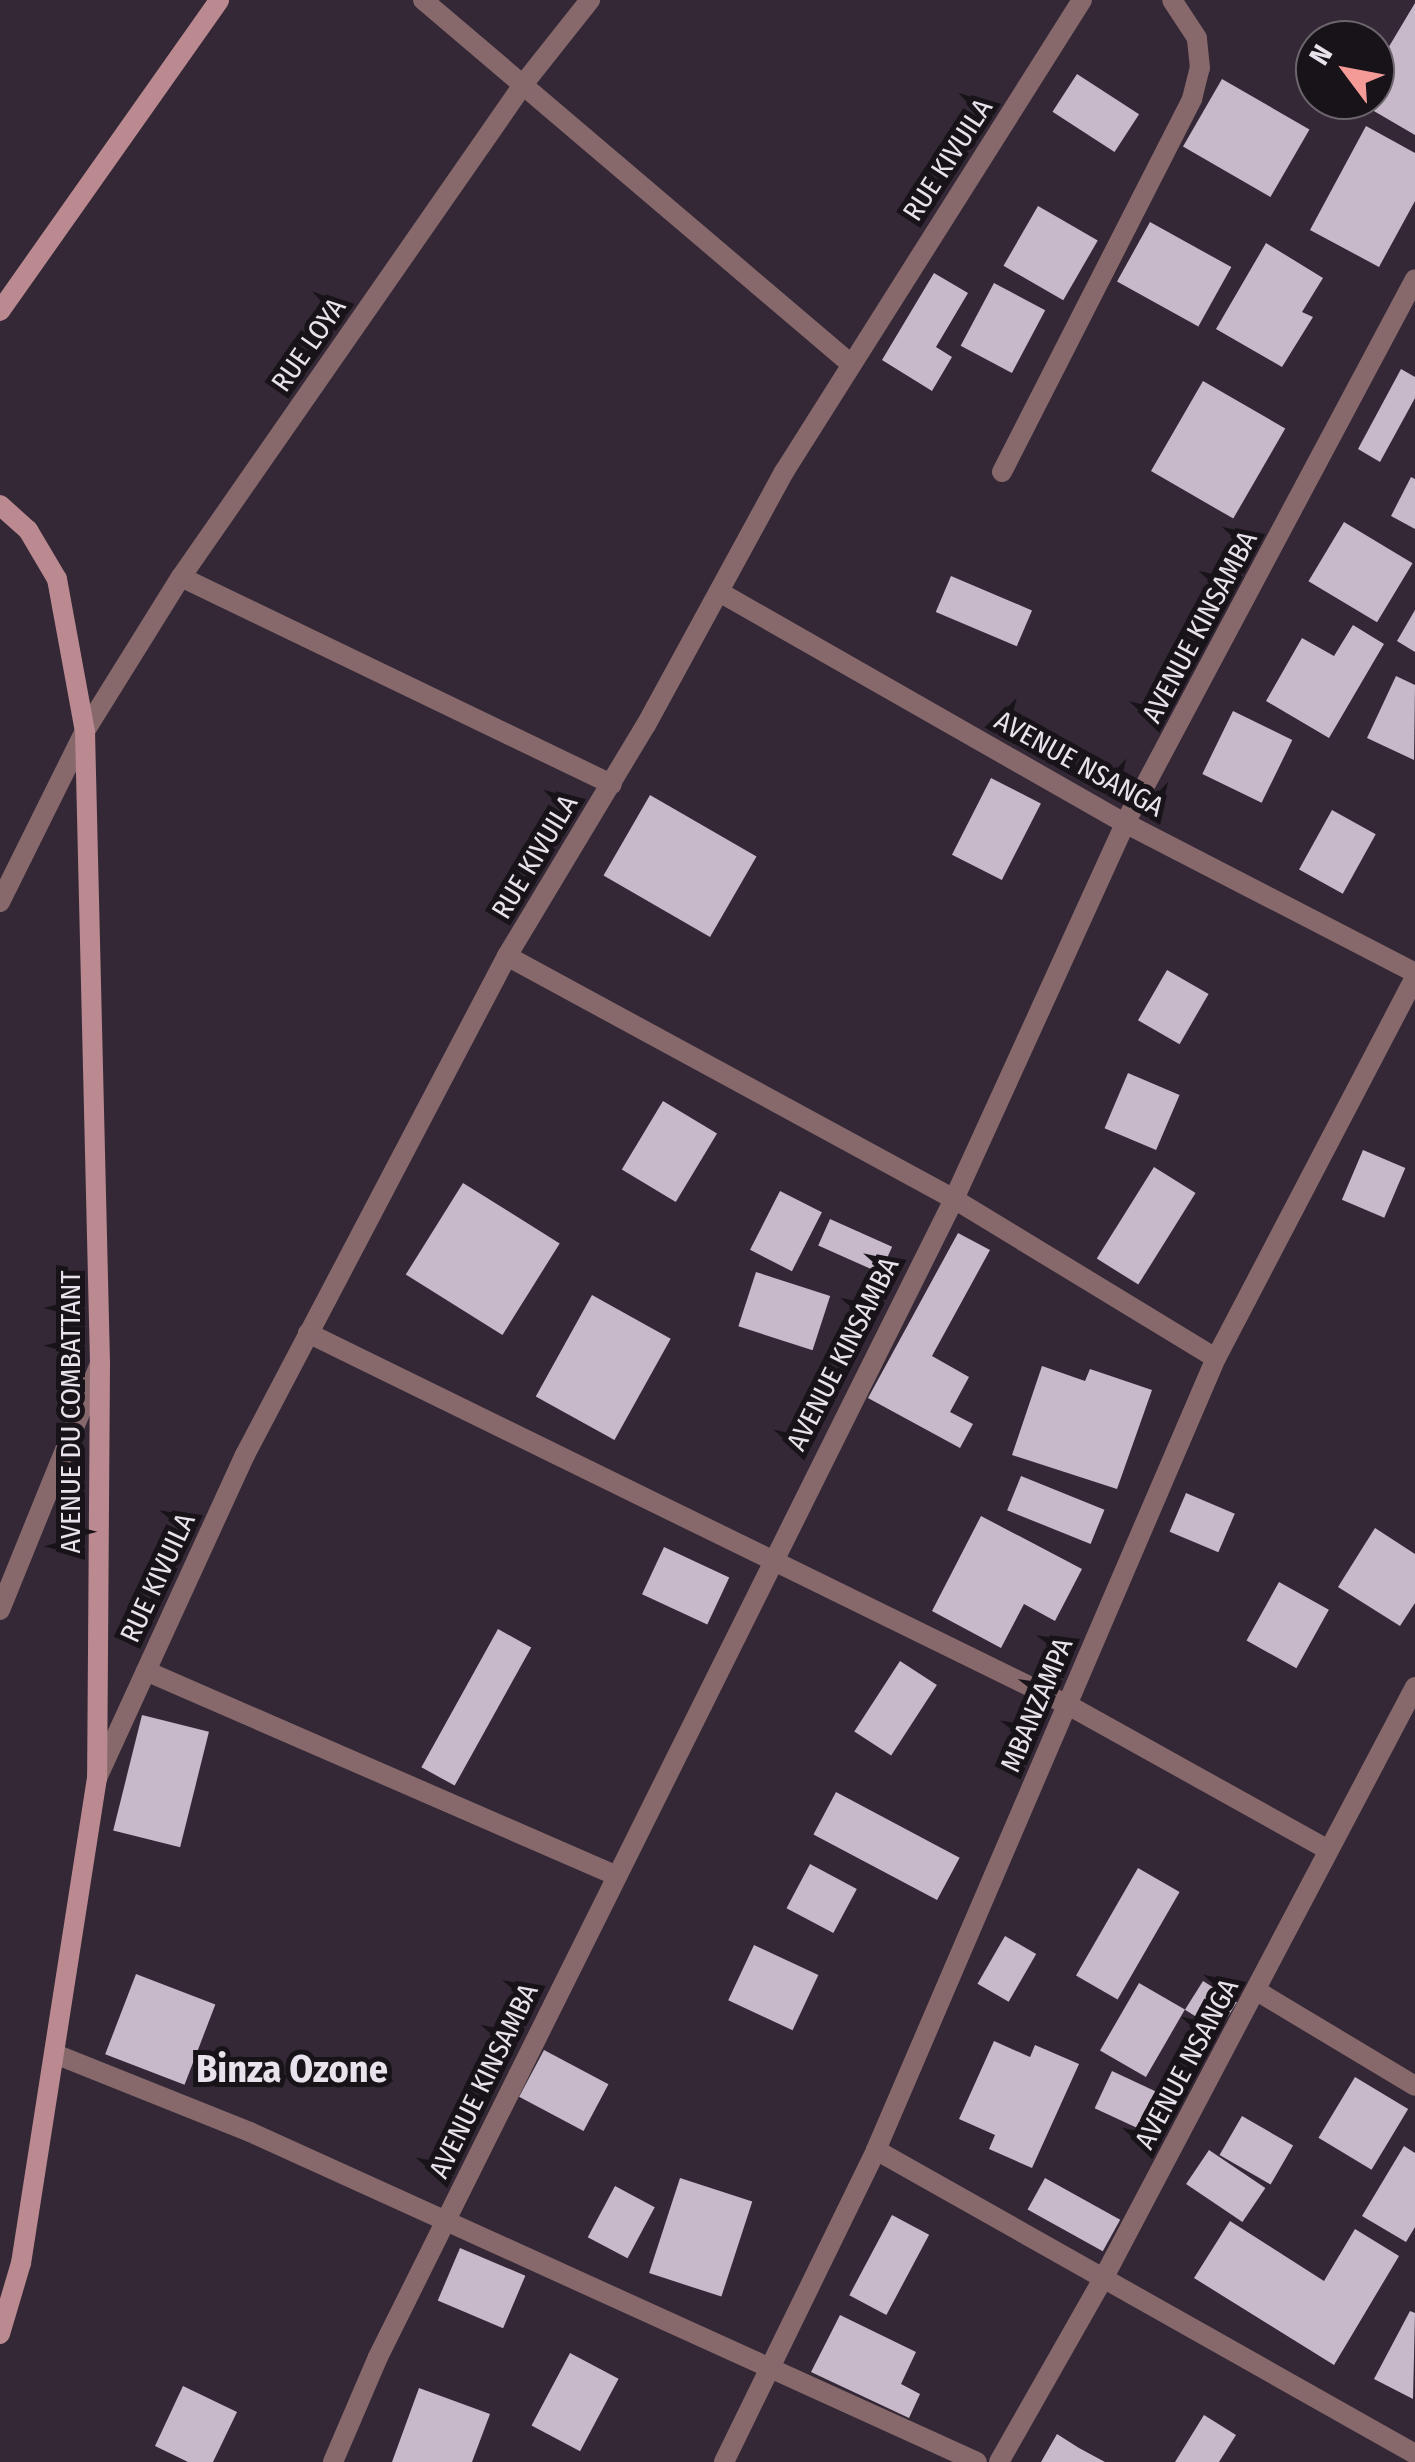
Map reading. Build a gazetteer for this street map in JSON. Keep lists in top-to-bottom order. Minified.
{"streets":{"street":["RUE KIVUILA","RUE LOYA","AVENUE KINSAMBA","AVENUE NSANGA","AVENUE DU COMBATTANT","MBANZAMPA"]},"crossings":[["RUE KIVUILA","AVENUE NSANGA"],["RUE KIVUILA","AVENUE DU COMBATTANT"],["RUE LOYA","AVENUE DU COMBATTANT"],["AVENUE KINSAMBA","AVENUE NSANGA"],["AVENUE NSANGA","MBANZAMPA"]],"districts":["Binza Ozone"],"north":"top left"}
